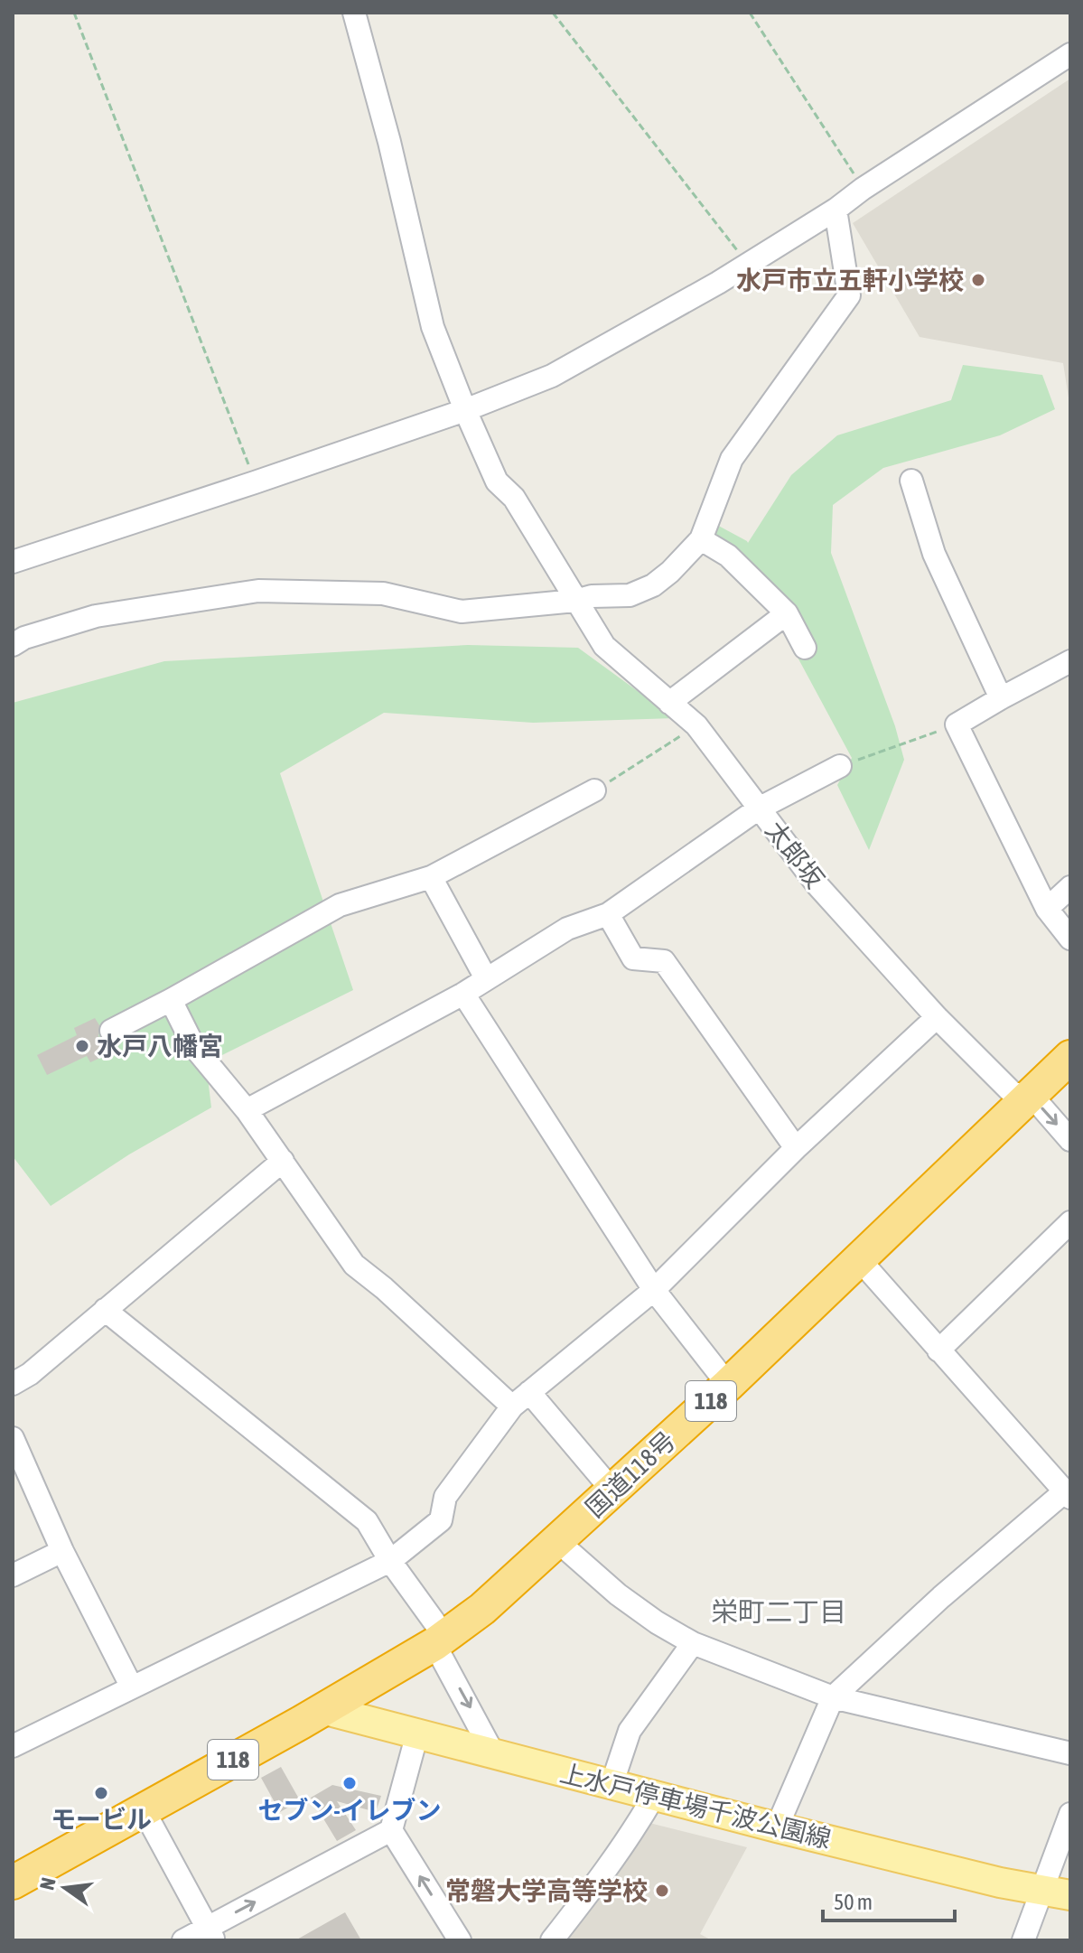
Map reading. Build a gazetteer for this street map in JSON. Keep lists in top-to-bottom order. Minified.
{"streets":{"highway":["118","国道118号"],"main road":["上水戸停車場千波公園線"],"street":["太郎坂"]},"crossings":[["太郎坂","国道118号"],["118","国道118号"],["118","上水戸停車場千波公園線"],["国道118号","上水戸停車場千波公園線"]],"districts":["栄町二丁目"],"places":["水戸市立五軒小学校","水戸八幡宮","セブン-イレブン","モービル","常磐大学高等学校"],"scale_bar":"50 m","north":"left"}
